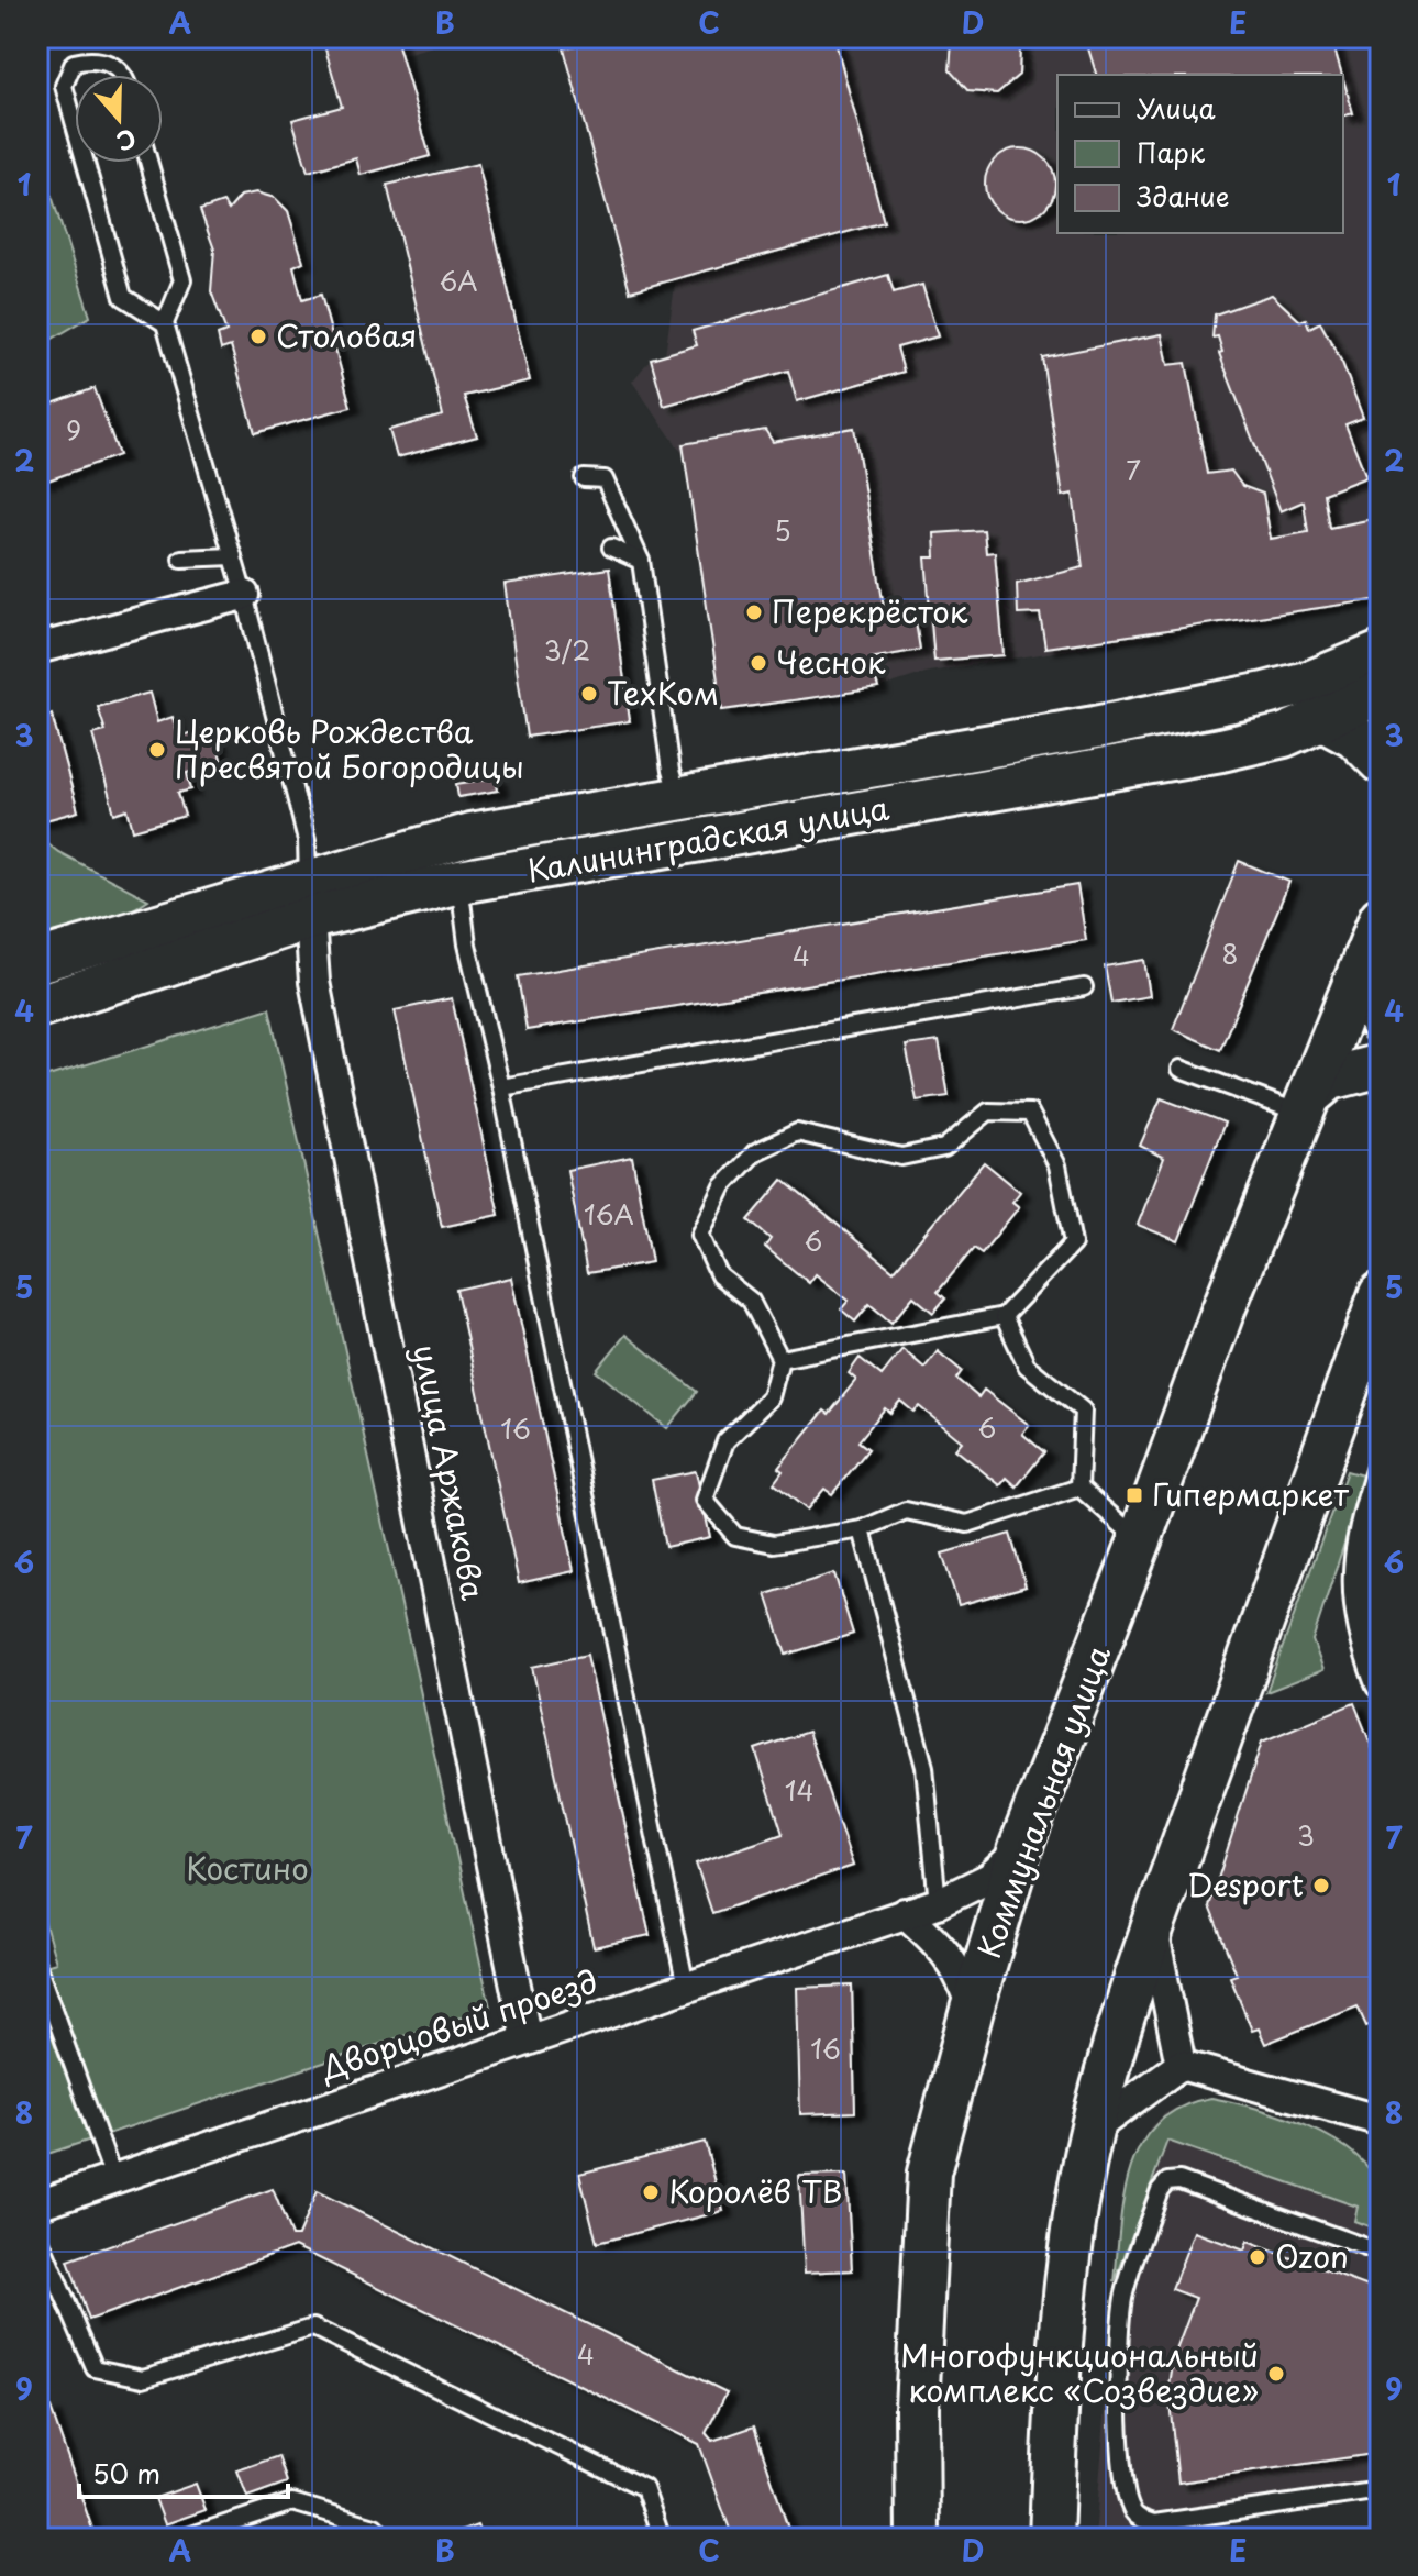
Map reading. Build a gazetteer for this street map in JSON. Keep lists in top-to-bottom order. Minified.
{"streets":{"main road":["Калининградская улица","Коммунальная улица"],"street":["улица Аржакова","Дворцовый проезд"]},"crossings":[["Калининградская улица","улица Аржакова"],["улица Аржакова","Дворцовый проезд"],["Коммунальная улица","Дворцовый проезд"]],"parks":["Костино"],"places":{"other":["Столовая","Перекрёсток","Чеснок","ТехКом","Церковь Рождества Пресвятой Богородицы","Desport","Королёв ТВ","Ozon","Многофункциональный комплекс «Созвездие»"],"transit":["Гипермаркет"]},"house_numbers":["6А","9","7","5","3/2","8","4","16А","6","6","16","14","3","16","4"],"legend":["Улица","Парк","Здание"],"scale_bar":"50 m","north":"bottom","grid":{"columns":["A","B","C","D","E"],"rows":["1","2","3","4","5","6","7","8","9"]}}
